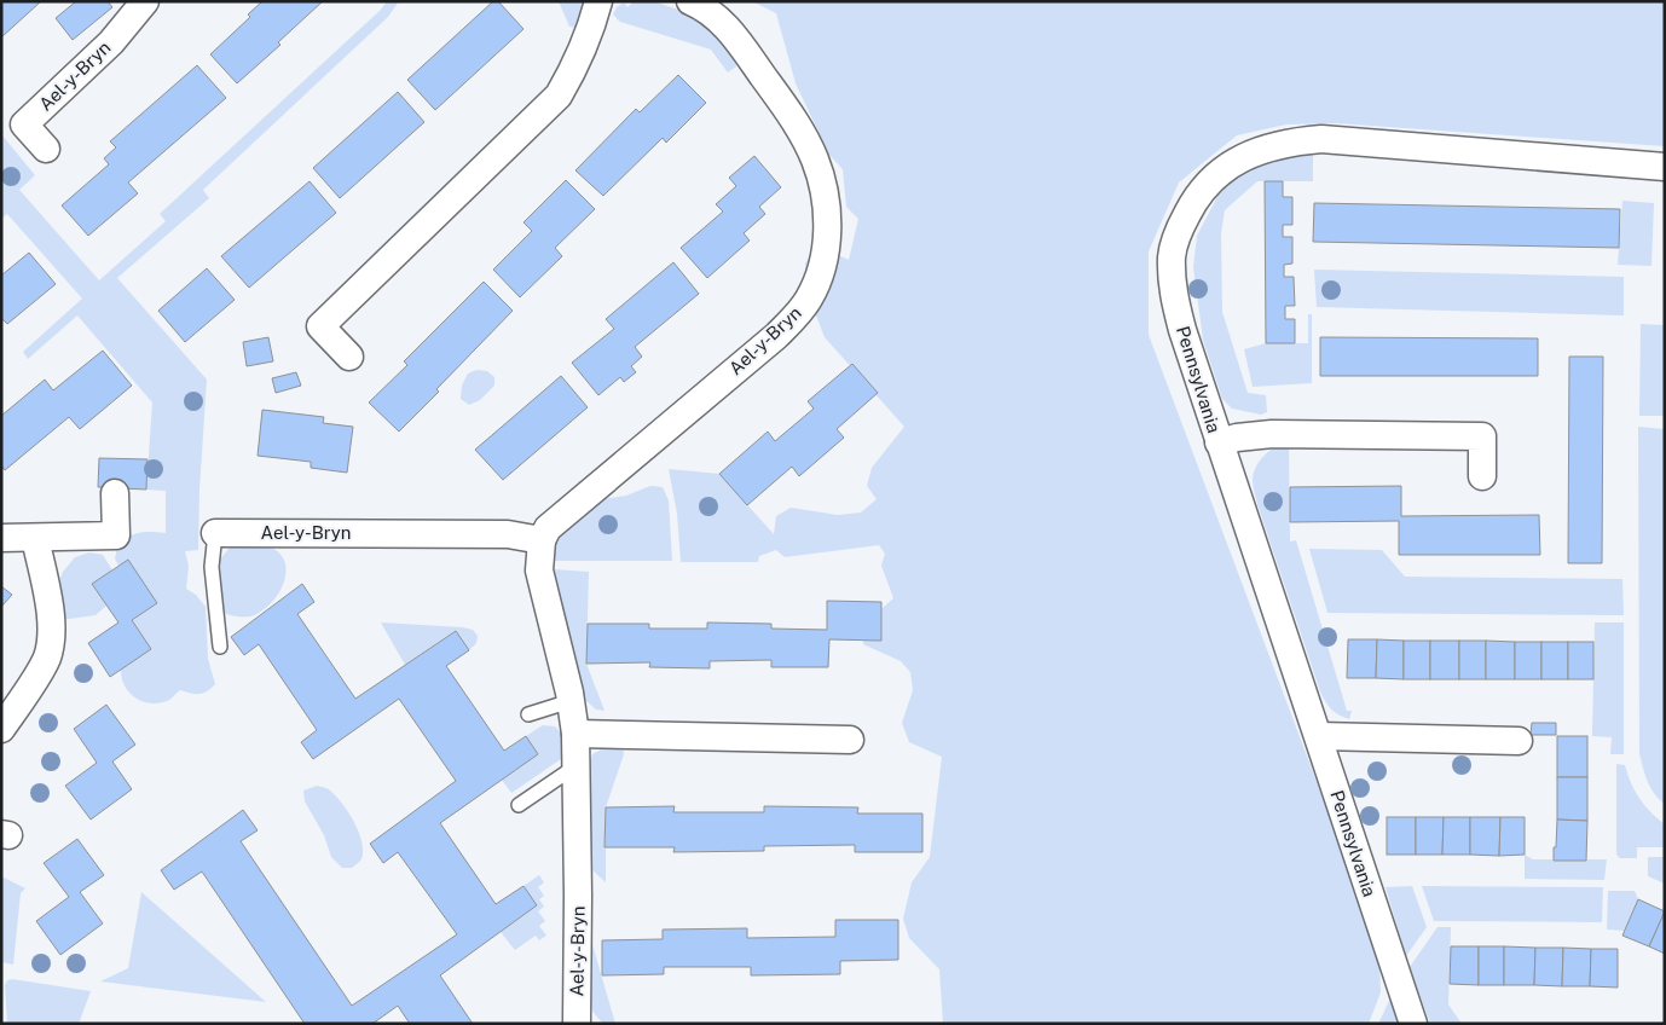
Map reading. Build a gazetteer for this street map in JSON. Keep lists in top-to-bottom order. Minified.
{"streets":{"street":["Ael-y-Bryn","Pennsylvania"]}}
